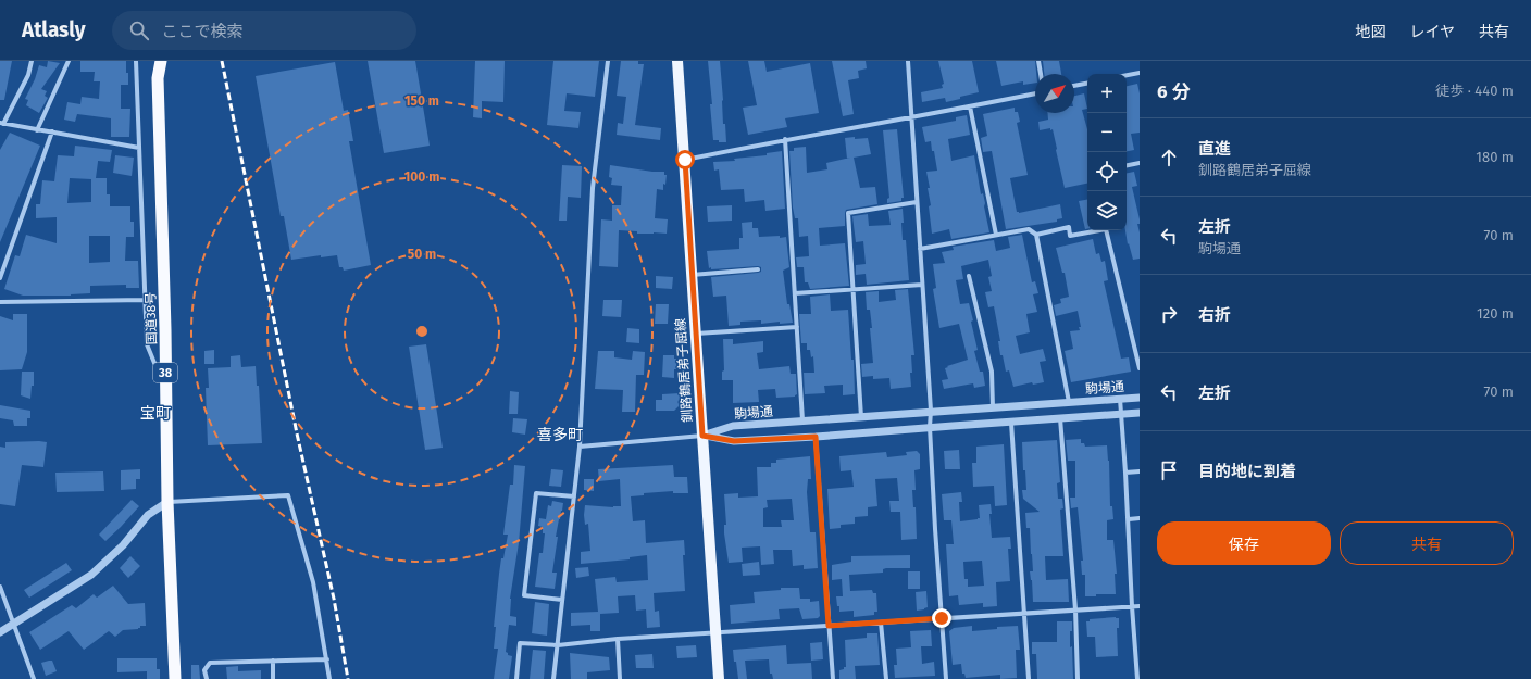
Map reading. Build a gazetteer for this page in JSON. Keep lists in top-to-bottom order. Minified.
{"streets":{"highway":["国道38号","38"],"main road":["釧路鶴居弟子屈線"],"street":["駒場通"]},"crossings":[["釧路鶴居弟子屈線","駒場通"]],"districts":["宝町","喜多町"],"north":"top right","page":{"header":"Atlasly","search":"ここで検索","nav":["地図","レイヤ","共有"],"heading":["6 分","徒歩 · 440 m"],"map_buttons":["+","−"],"list":[["直進","釧路鶴居弟子屈線","180 m"],["左折","駒場通","70 m"],["右折","120 m"],["左折","70 m"],"目的地に到着"],"buttons":["保存","共有"]},"rings":["150 m","100 m","50 m"]}
